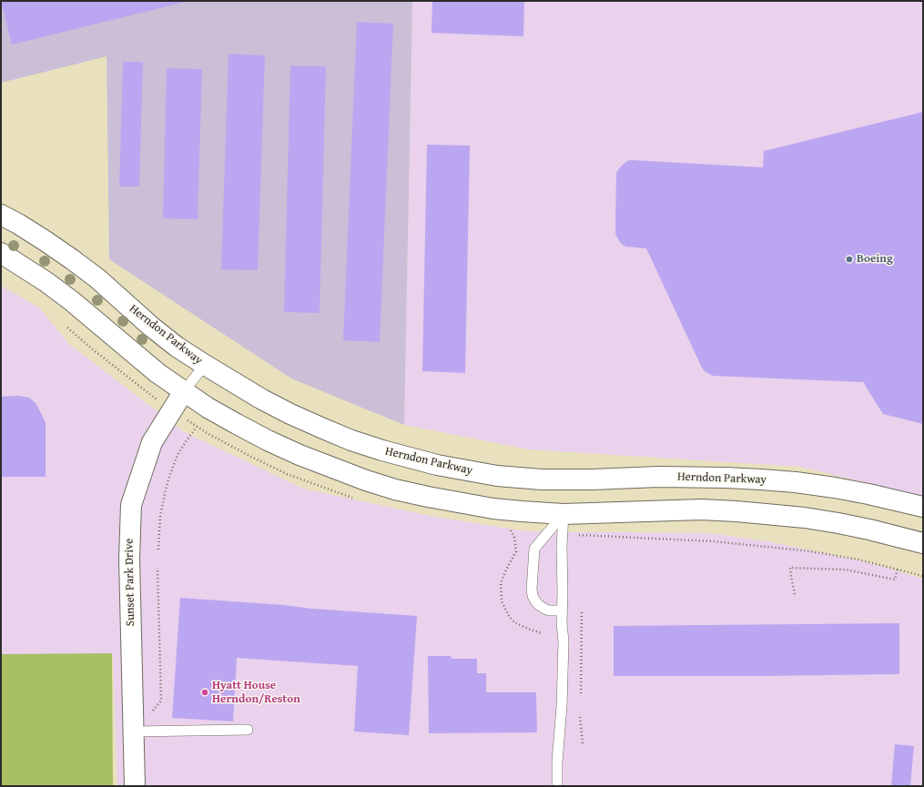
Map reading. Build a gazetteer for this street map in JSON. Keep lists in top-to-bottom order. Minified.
{"streets":{"main road":["Herndon Parkway","Sunset Park Drive"]},"places":["Boeing","Hyatt House Herndon/Reston"]}
